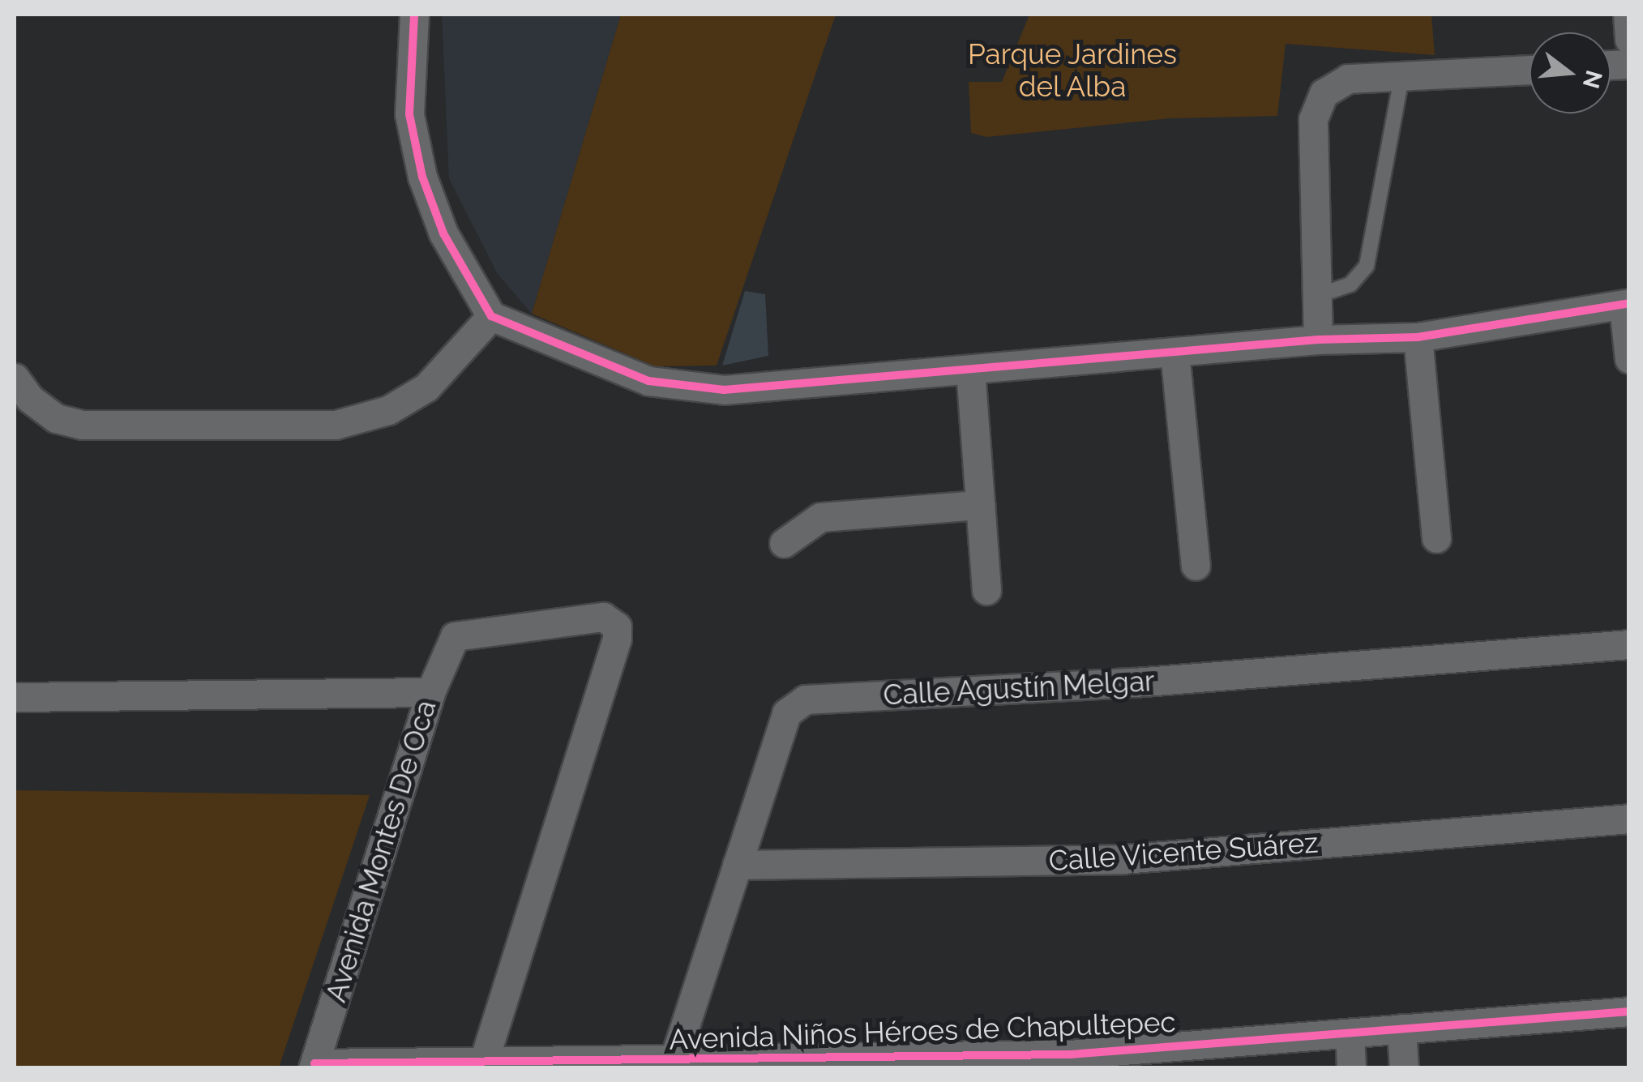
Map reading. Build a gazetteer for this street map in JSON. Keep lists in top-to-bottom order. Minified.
{"streets":{"street":["Calle Agustín Melgar","Avenida Montes De Oca","Calle Vicente Suárez","Avenida Niños Héroes de Chapultepec"]},"crossings":[["Calle Agustín Melgar","Calle Vicente Suárez"],["Calle Agustín Melgar","Avenida Niños Héroes de Chapultepec"],["Avenida Montes De Oca","Avenida Niños Héroes de Chapultepec"]],"parks":["Parque Jardines del Alba"],"north":"right"}
